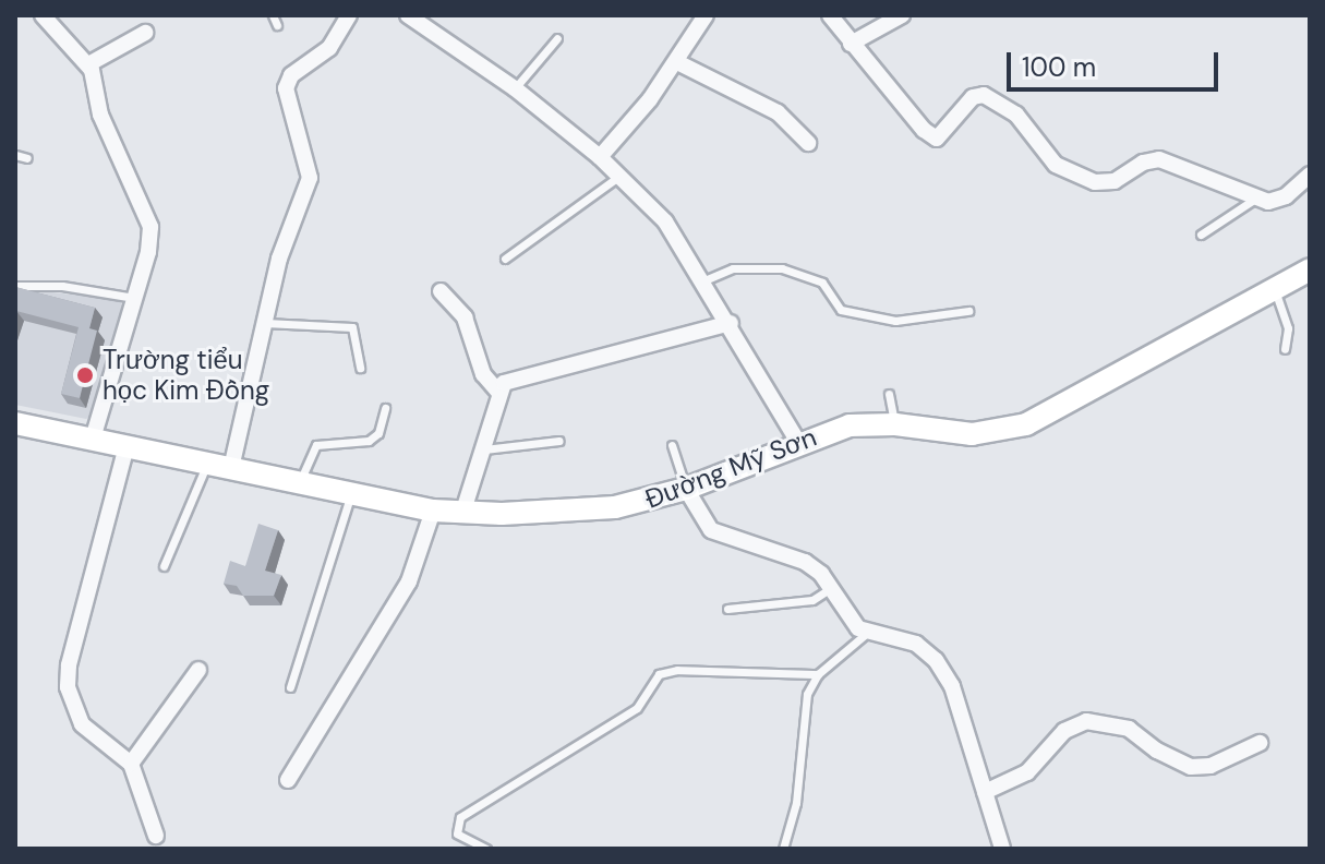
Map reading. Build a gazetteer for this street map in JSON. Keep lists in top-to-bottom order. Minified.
{"streets":{"street":["Đường Mỹ Sơn"]},"places":["Trường tiểu học Kim Đồng"],"scale_bar":"100 m"}
